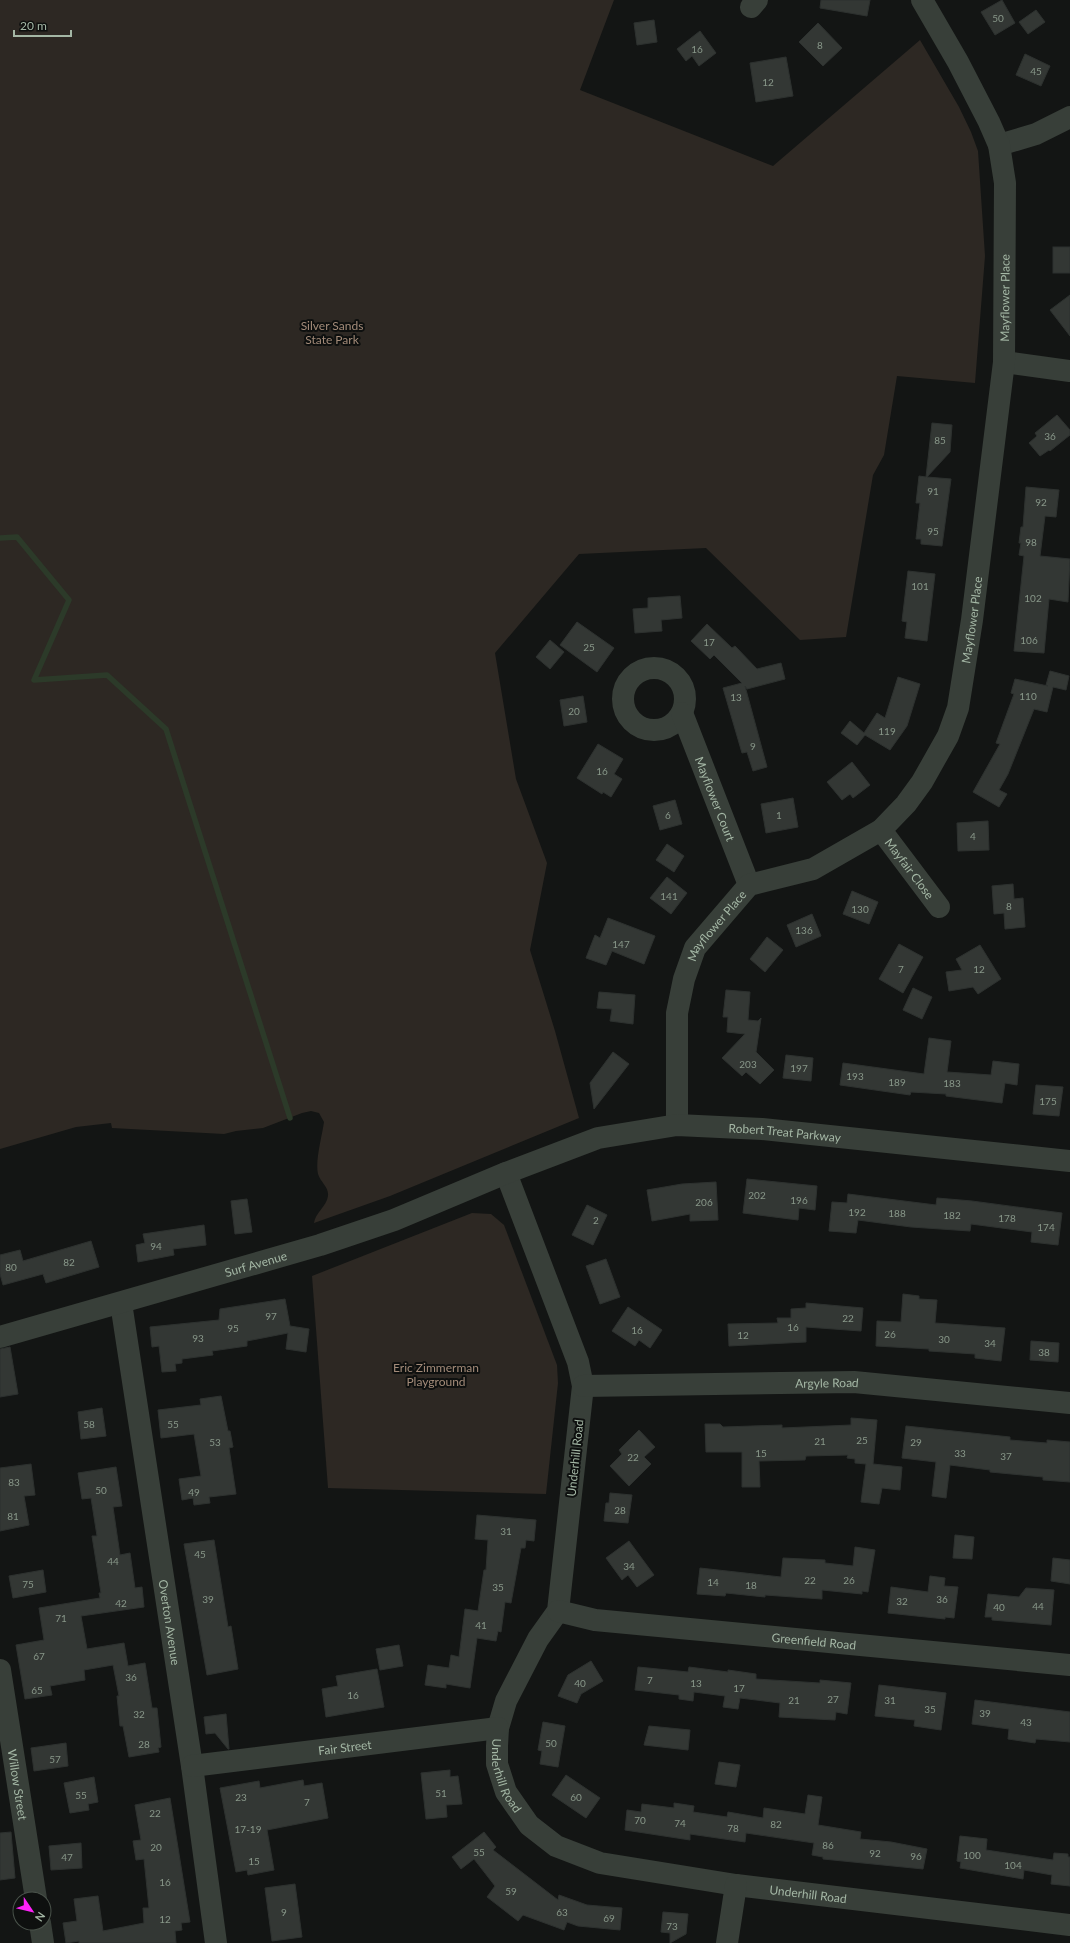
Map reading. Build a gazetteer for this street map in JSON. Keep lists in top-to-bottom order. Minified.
{"streets":{"street":["Mayflower Place","Mayflower Court","Mayfair Close","Robert Treat Parkway","Surf Avenue","Argyle Road","Underhill Road","Overton Avenue","Greenfield Road","Fair Street","Willow Street"]},"crossings":[["Mayflower Place","Mayflower Court"],["Mayflower Place","Mayfair Close"],["Mayflower Place","Robert Treat Parkway"],["Robert Treat Parkway","Surf Avenue"],["Robert Treat Parkway","Underhill Road"],["Surf Avenue","Underhill Road"],["Surf Avenue","Overton Avenue"],["Argyle Road","Underhill Road"],["Underhill Road","Greenfield Road"],["Underhill Road","Fair Street"],["Overton Avenue","Fair Street"]],"parks":["Silver Sands State Park","Eric Zimmerman Playground"],"house_numbers":["50","8","16","45","12","36","85","91","92","95","98","101","102","106","17","25","110","13","20","119","9","16","6","1","4","141","8","130","136","147","7","12","203","197","193","189","183","175","202","196","206","192","188","182","178","2","174","94","82","80","97","22","16","95","16","26","12","93","30","34","38","58","55","25","21","53","29","15","33","37","22","83","50","49","28","81","31","45","44","34","22","26","14","75","18","35","39","36","32","42","44","40","71","41","67","36","7","40","13","17","65","16","27","21","31","35","39","32","43","50","28","57","51","55","23","60","7","22","70","74","82","78","17-19","86","20","55","92","100","96","47","15","104","16","59","9","63","69","12","73"],"scale_bar":"20 m","north":"bottom right"}
